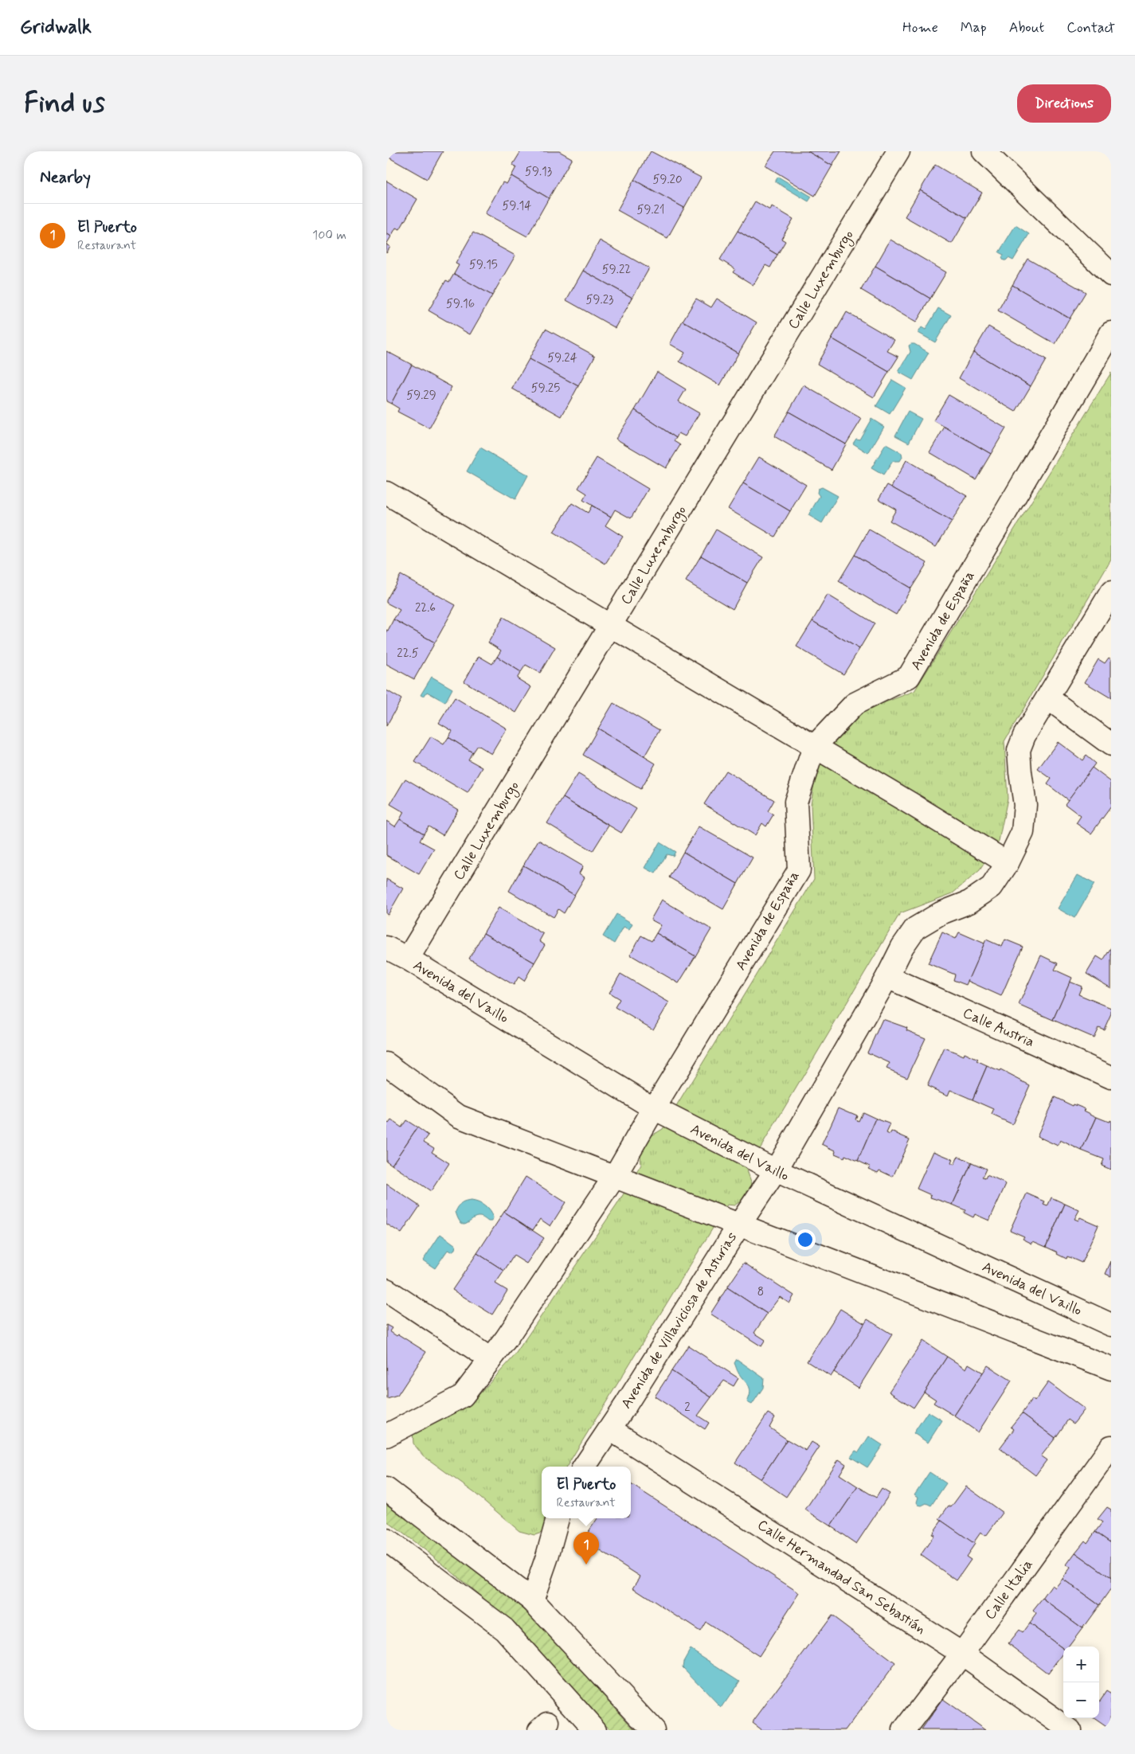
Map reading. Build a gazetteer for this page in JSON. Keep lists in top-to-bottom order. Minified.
{"streets":{"street":["Calle Luxemburgo","Avenida de España","Avenida del Vaillo","Calle Austria","Avenida de Villaviciosa de Asturias","Calle Hermandad San Sebastián","Calle Italia"]},"crossings":[["Calle Luxemburgo","Avenida del Vaillo"],["Avenida de España","Avenida del Vaillo"],["Avenida del Vaillo","Avenida de Villaviciosa de Asturias"],["Avenida de Villaviciosa de Asturias","Calle Hermandad San Sebastián"],["Calle Hermandad San Sebastián","Calle Italia"]],"house_numbers":["59.13","59.20","59.14","59.21","59.15","59.22","59.23","59.16","59.24","59.25","59.29","22.6","22.5","8","2"],"page":{"header":"Gridwalk","nav":["Home","Map","About","Contact"],"buttons":"Directions","title":"Find us","heading":"Nearby","list":[{"mark":"1","name":"El Puerto","note":"Restaurant","value":"100 m"}],"popup":["El Puerto","Restaurant"],"pins":"1","map_buttons":["+","−"]}}
